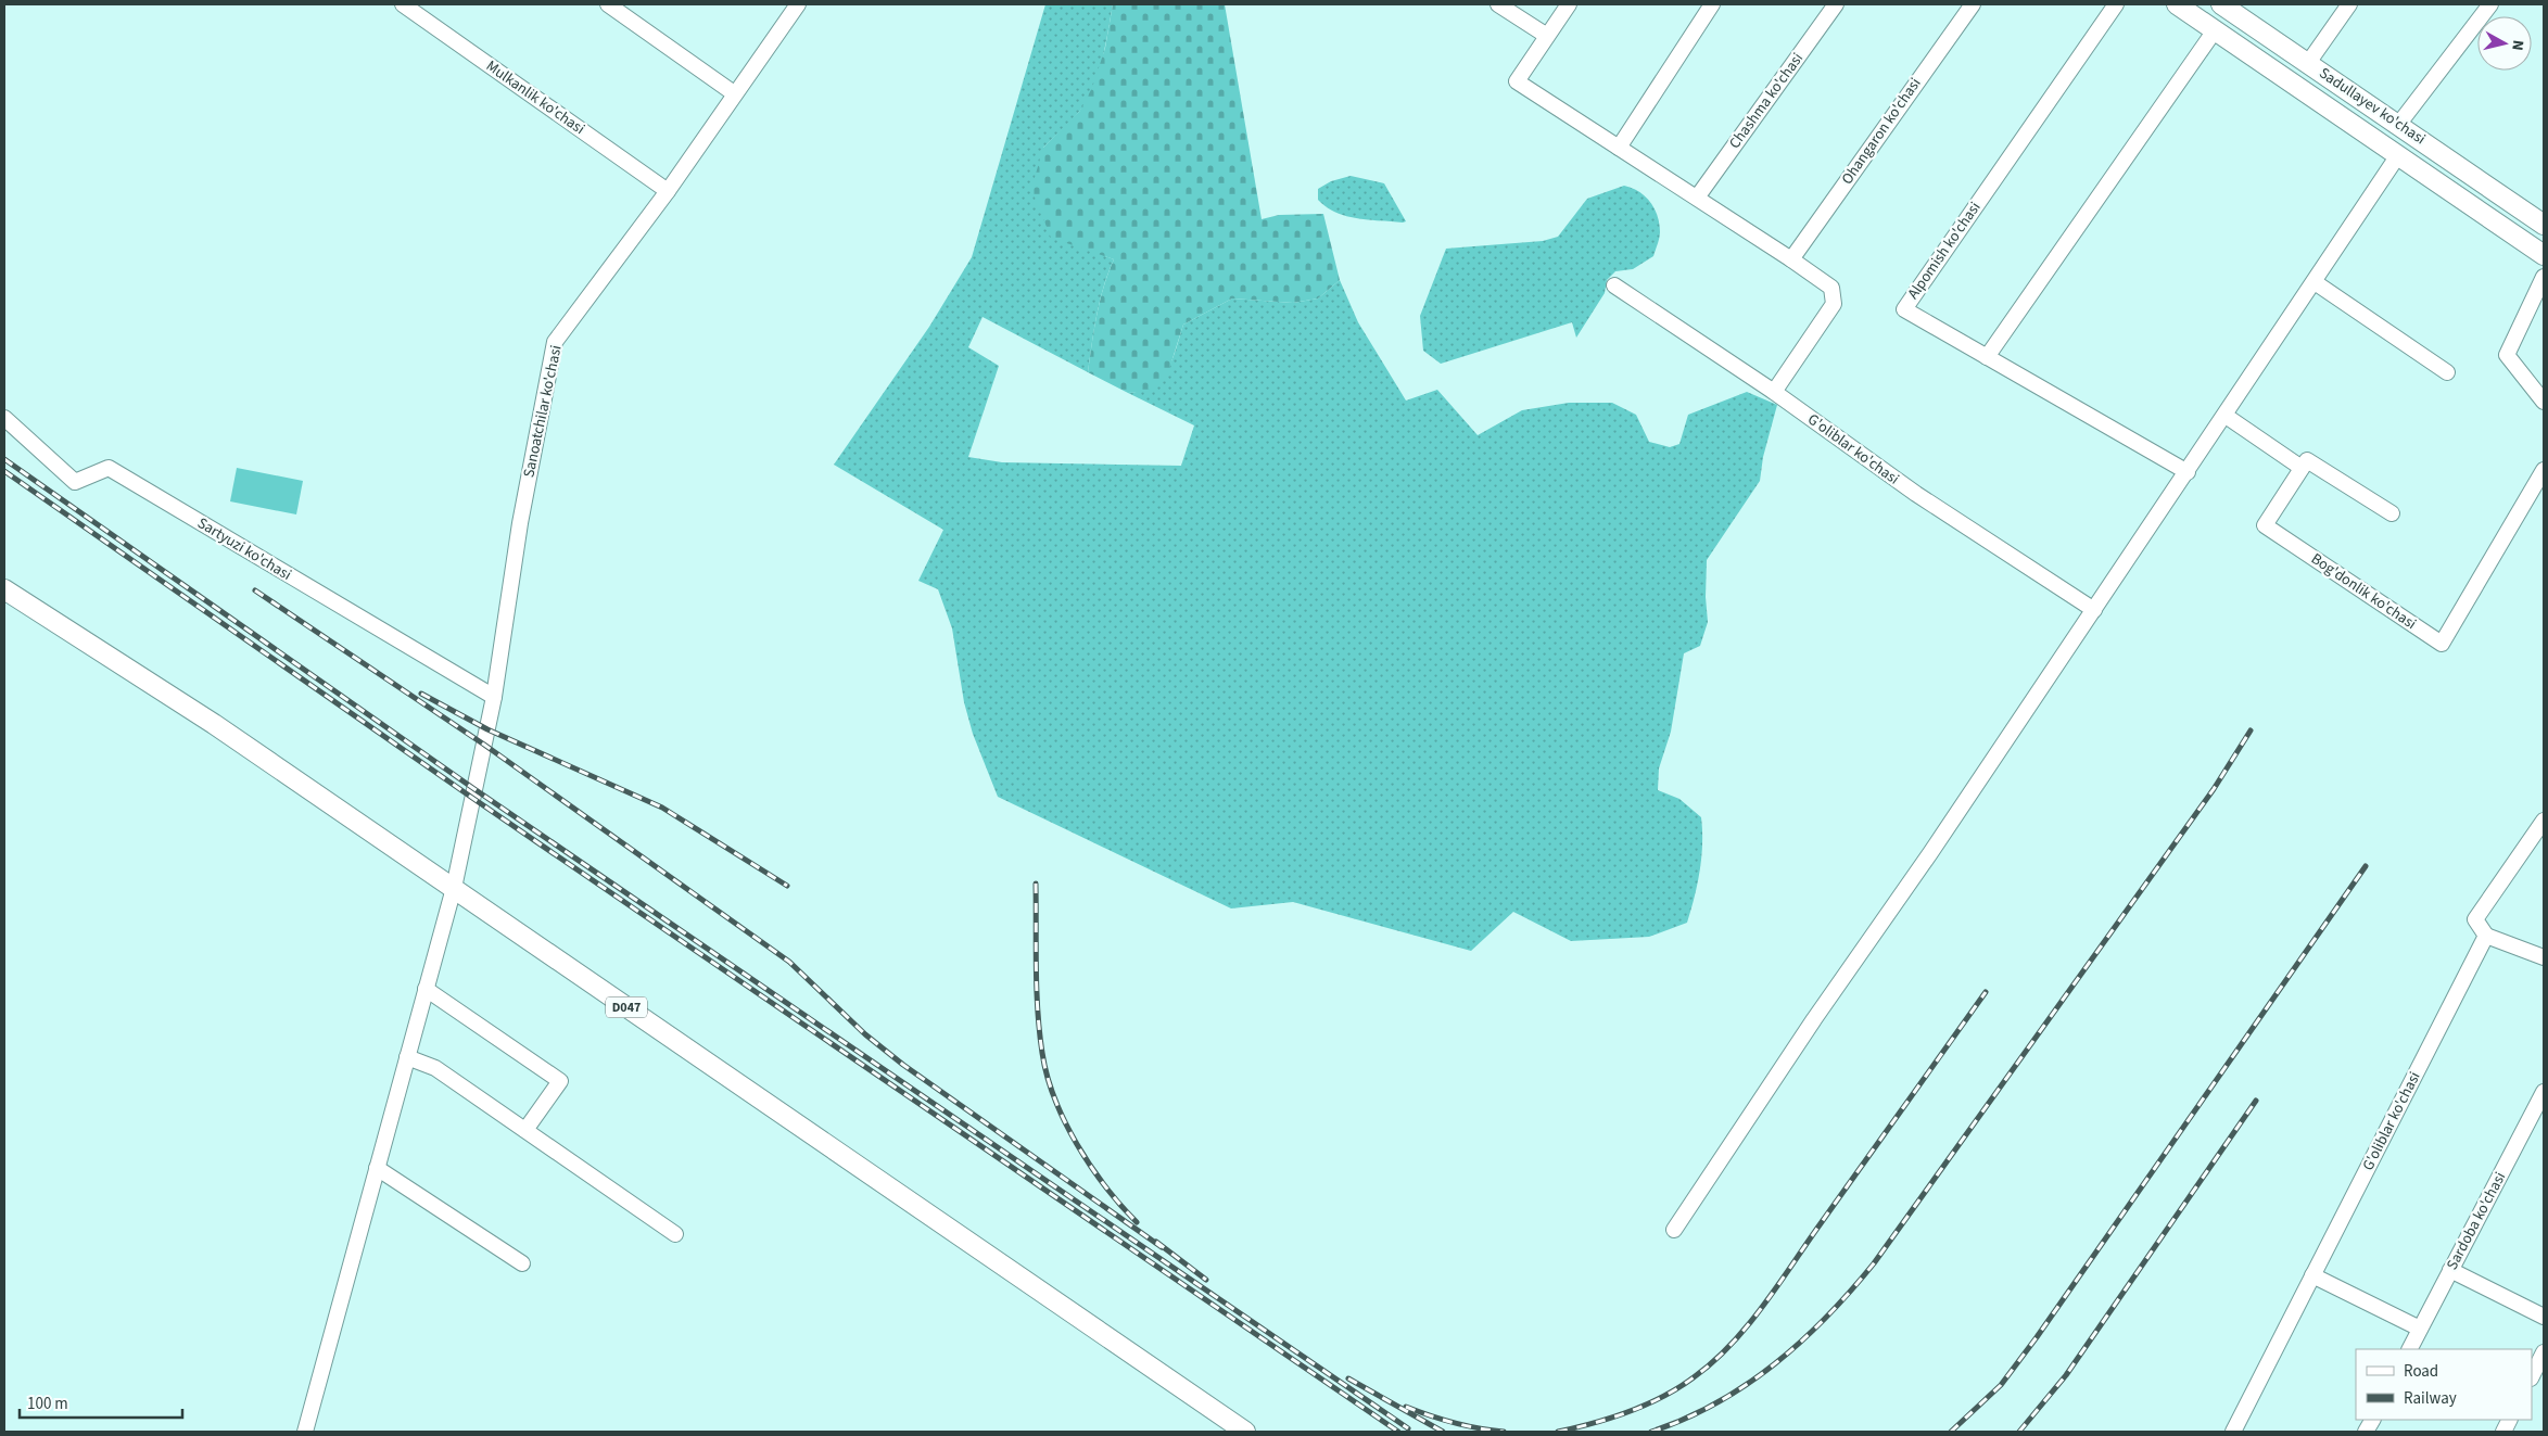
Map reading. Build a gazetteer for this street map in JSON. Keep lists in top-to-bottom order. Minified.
{"streets":{"main road":["Sadullayev ko'chasi","D047"],"street":["Mulkanlik ko'chasi","Chashma ko'chasi","Ohangaron ko'chasi","Alpomish ko'chasi","Sanoatchilar ko'chasi","G'oliblar ko'chasi","Sartyuzi ko'chasi","Bog'donlik ko'chasi","Sardoba ko'chasi"]},"crossings":[["Mulkanlik ko'chasi","Sanoatchilar ko'chasi"],["Sanoatchilar ko'chasi","Sartyuzi ko'chasi"],["Sanoatchilar ko'chasi","D047"]],"legend":["Road","Railway"],"scale_bar":"100 m","north":"right"}
